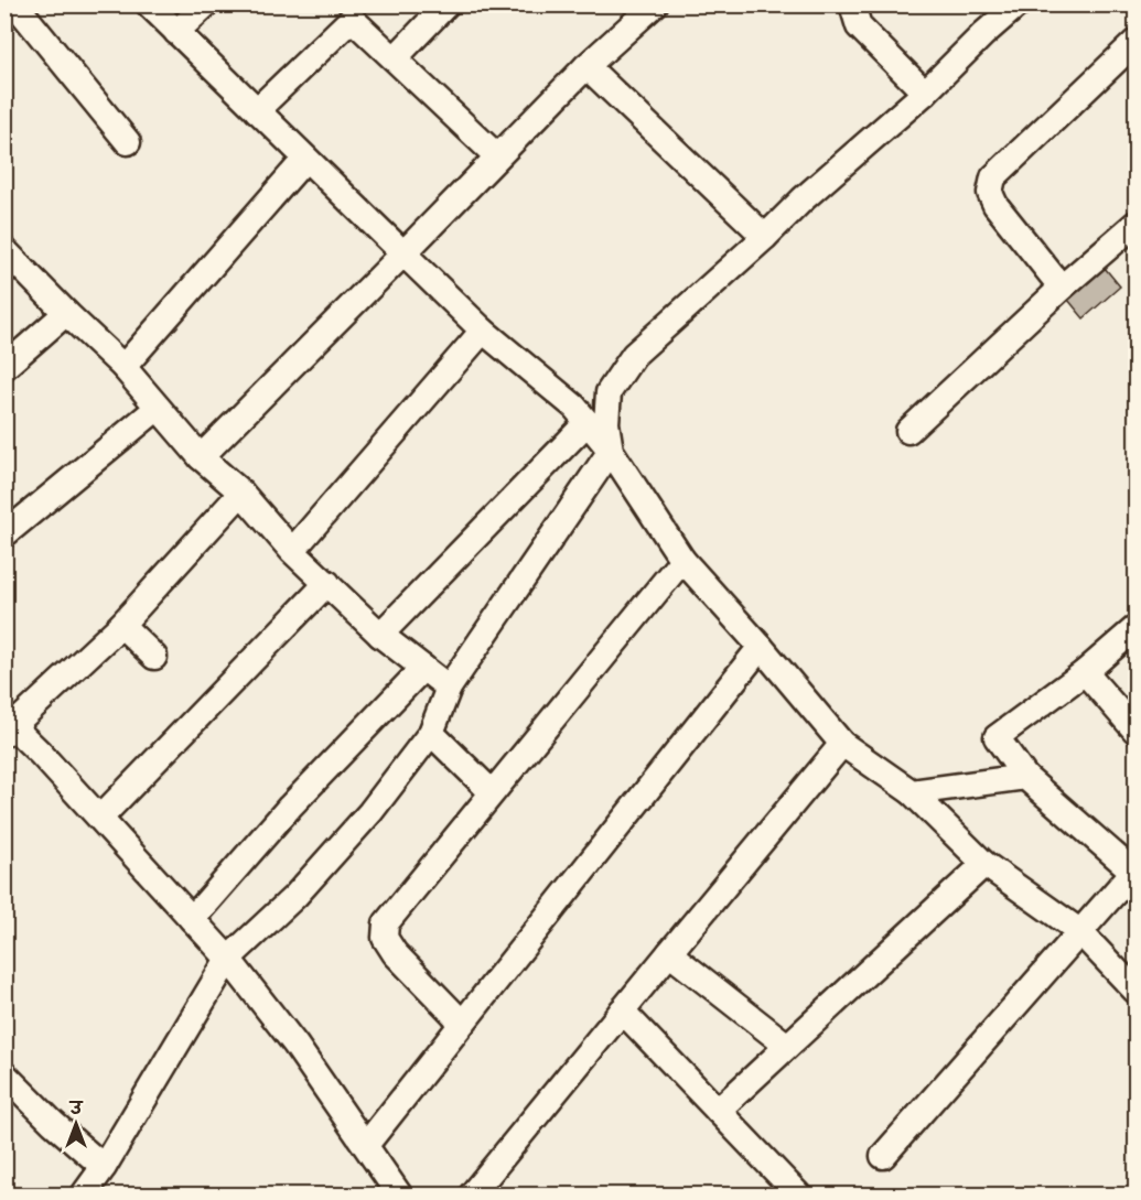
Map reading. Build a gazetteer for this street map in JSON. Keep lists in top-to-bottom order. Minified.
{"north":"top"}
